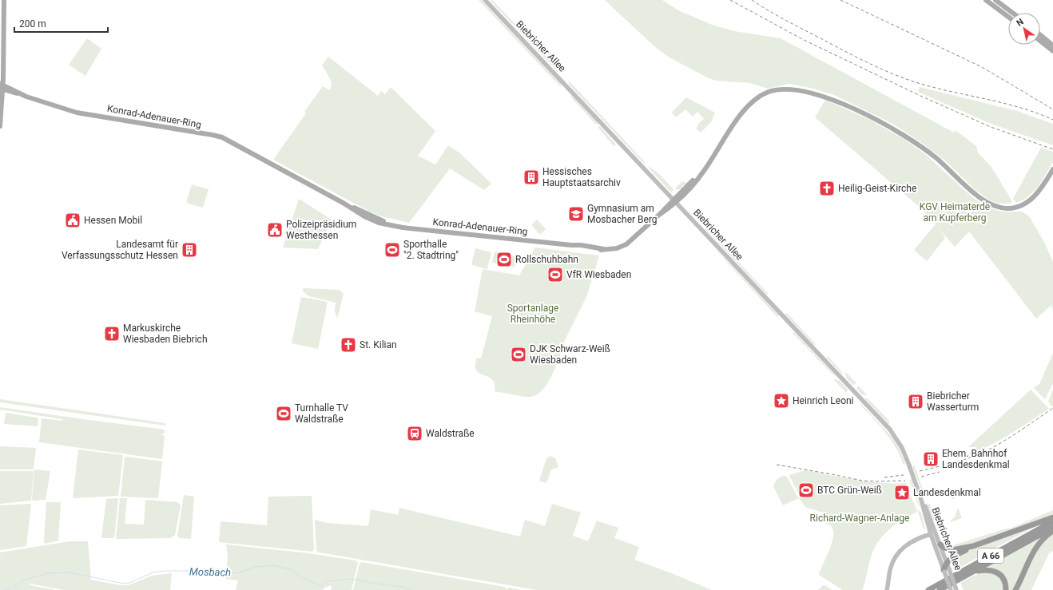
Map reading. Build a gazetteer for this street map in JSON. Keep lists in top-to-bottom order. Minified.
{"streets":{"highway":["A 66"],"main road":["Biebricher Allee","Konrad-Adenauer-Ring"]},"crossings":[["Biebricher Allee","Konrad-Adenauer-Ring"]],"water":["Mosbach"],"parks":["KGV Heimaterde am Kupferberg","Sportanlage Rheinhöhe","Richard-Wagner-Anlage"],"places":{"building":["Hessisches Hauptstaatsarchiv","Landesamt für Verfassungsschutz Hessen","Biebricher Wasserturm","Ehem. Bahnhof Landesdenkmal"],"church":["Heilig-Geist-Kirche","Markuskirche Wiesbaden Biebrich","St. Kilian"],"school or university":["Gymnasium am Mosbacher Berg"],"public building":["Hessen Mobil","Polizeipräsidium Westhessen"],"sports":["Sporthalle \"2. Stadtring\"","Rollschuhbahn","VfR Wiesbaden","DJK Schwarz-Weiß Wiesbaden","Turnhalle TV Waldstraße","BTC Grün-Weiß"],"place":["Heinrich Leoni","Landesdenkmal"],"station":["Waldstraße"]},"scale_bar":"200 m","north":"top left"}
